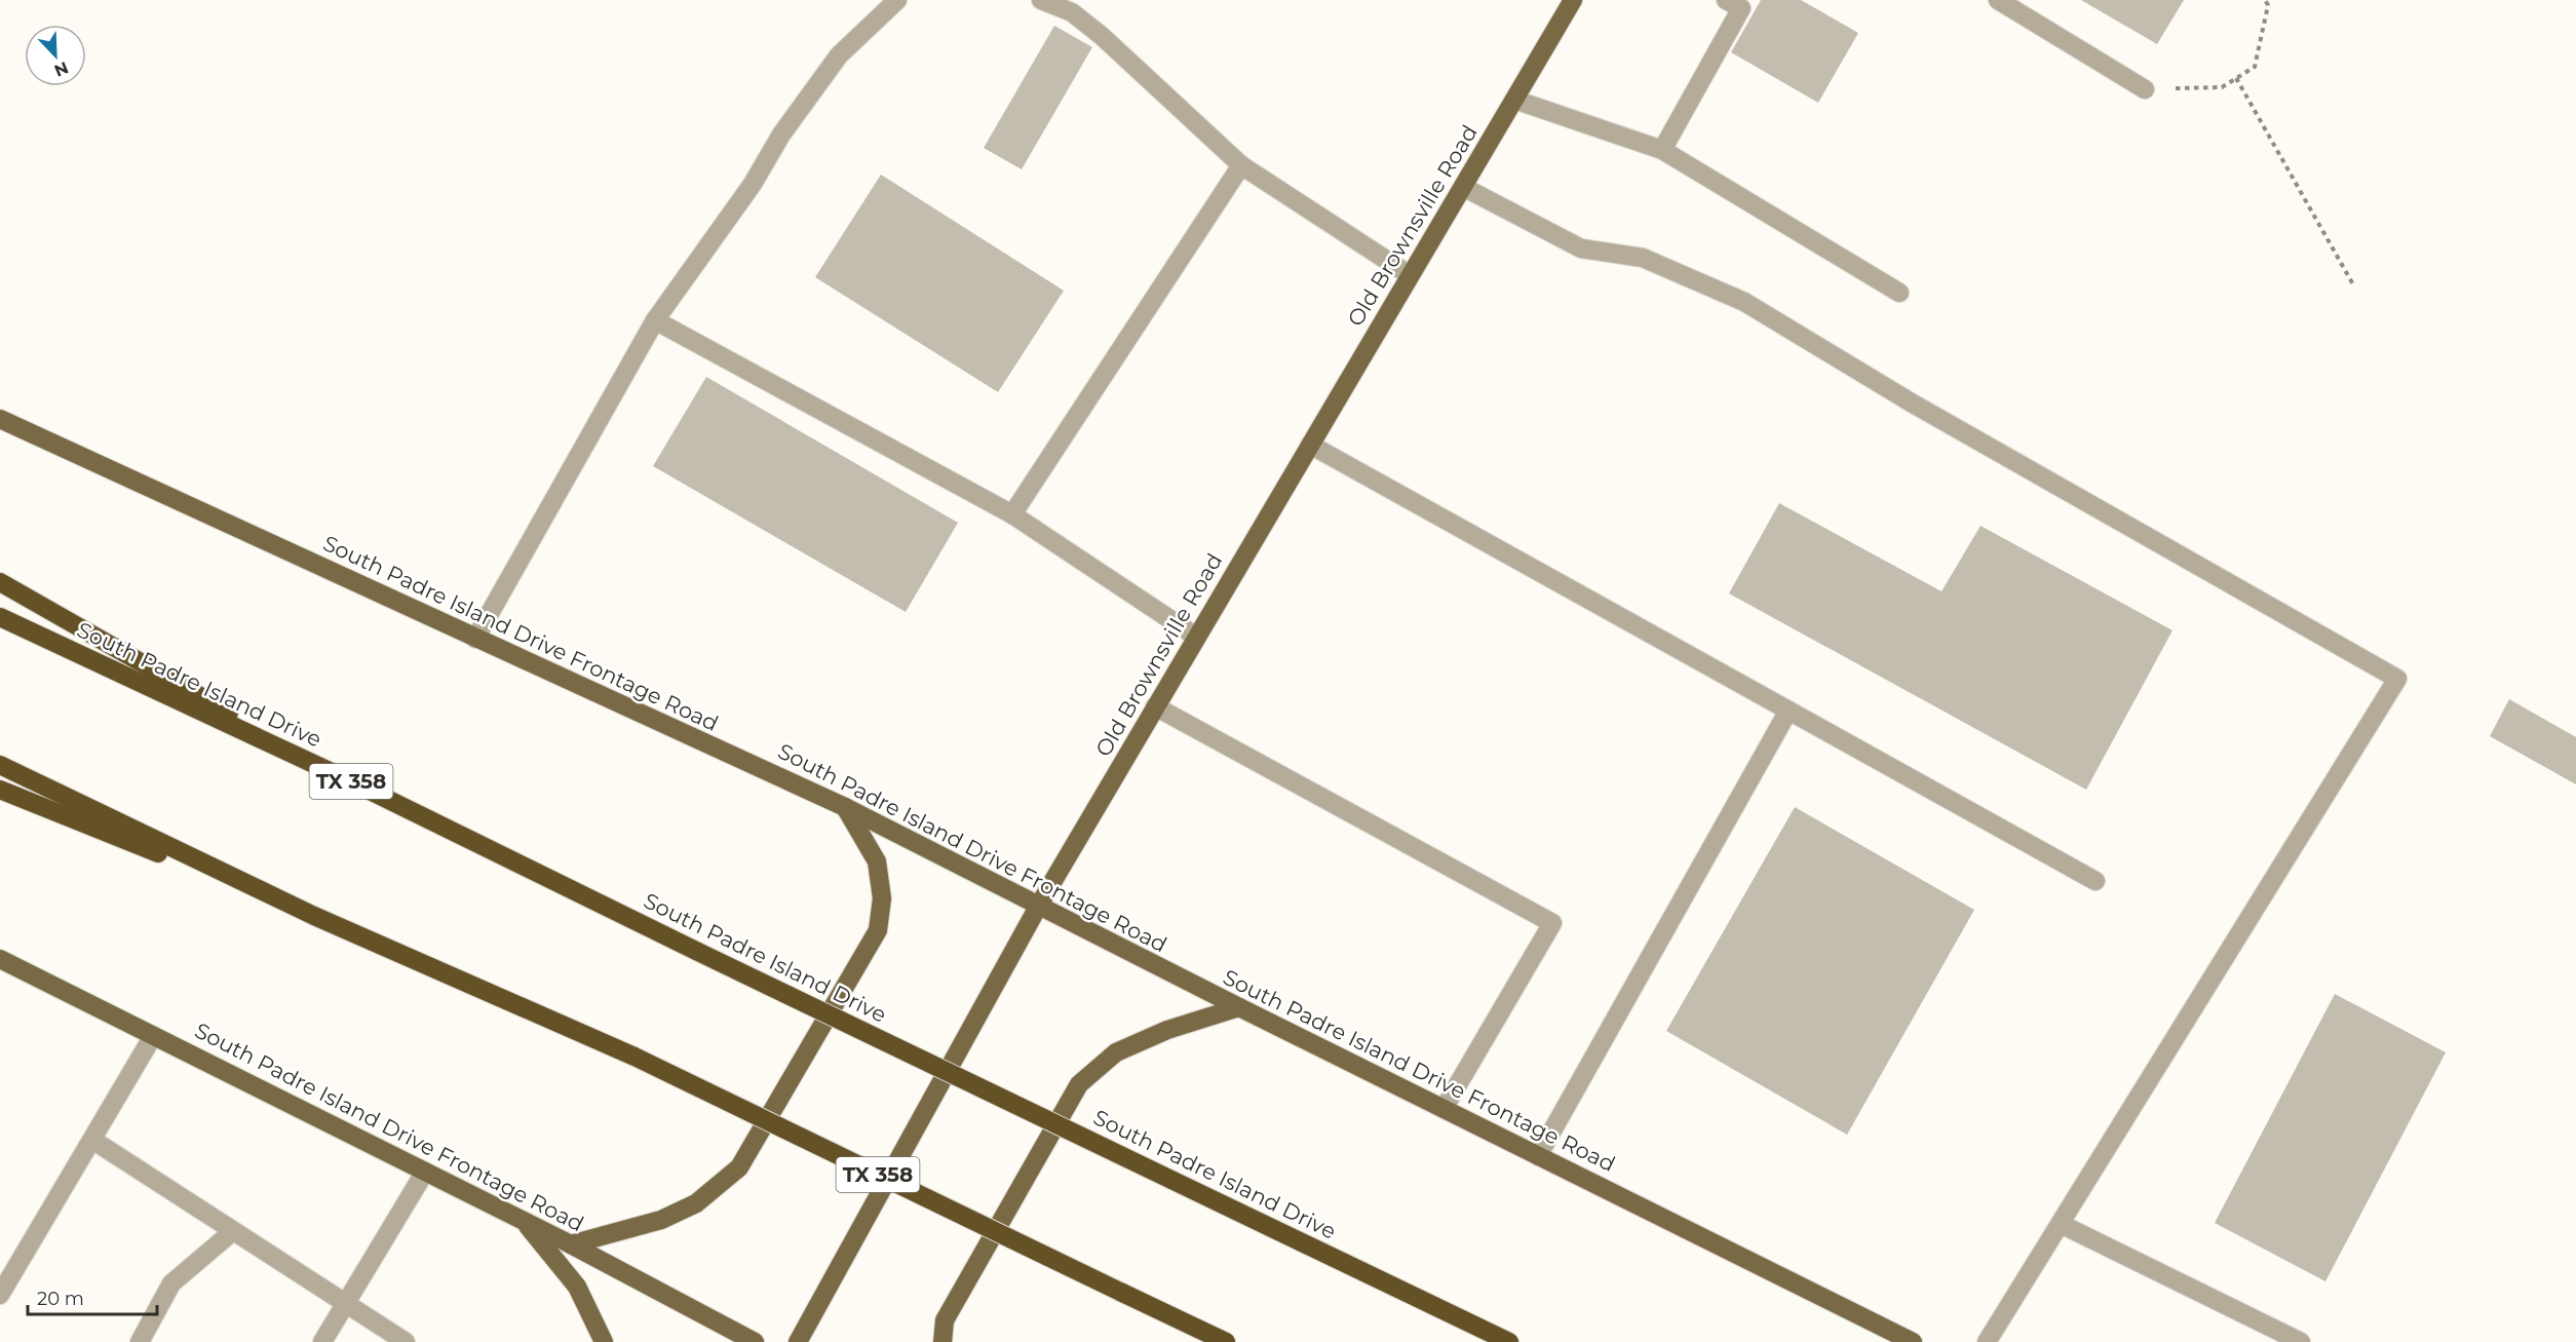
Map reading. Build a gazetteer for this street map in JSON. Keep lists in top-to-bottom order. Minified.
{"streets":{"highway":["South Padre Island Drive","TX 358"],"main road":["Old Brownsville Road","South Padre Island Drive Frontage Road"]},"crossings":[["Old Brownsville Road","South Padre Island Drive Frontage Road"]],"scale_bar":"20 m","north":"bottom right"}
